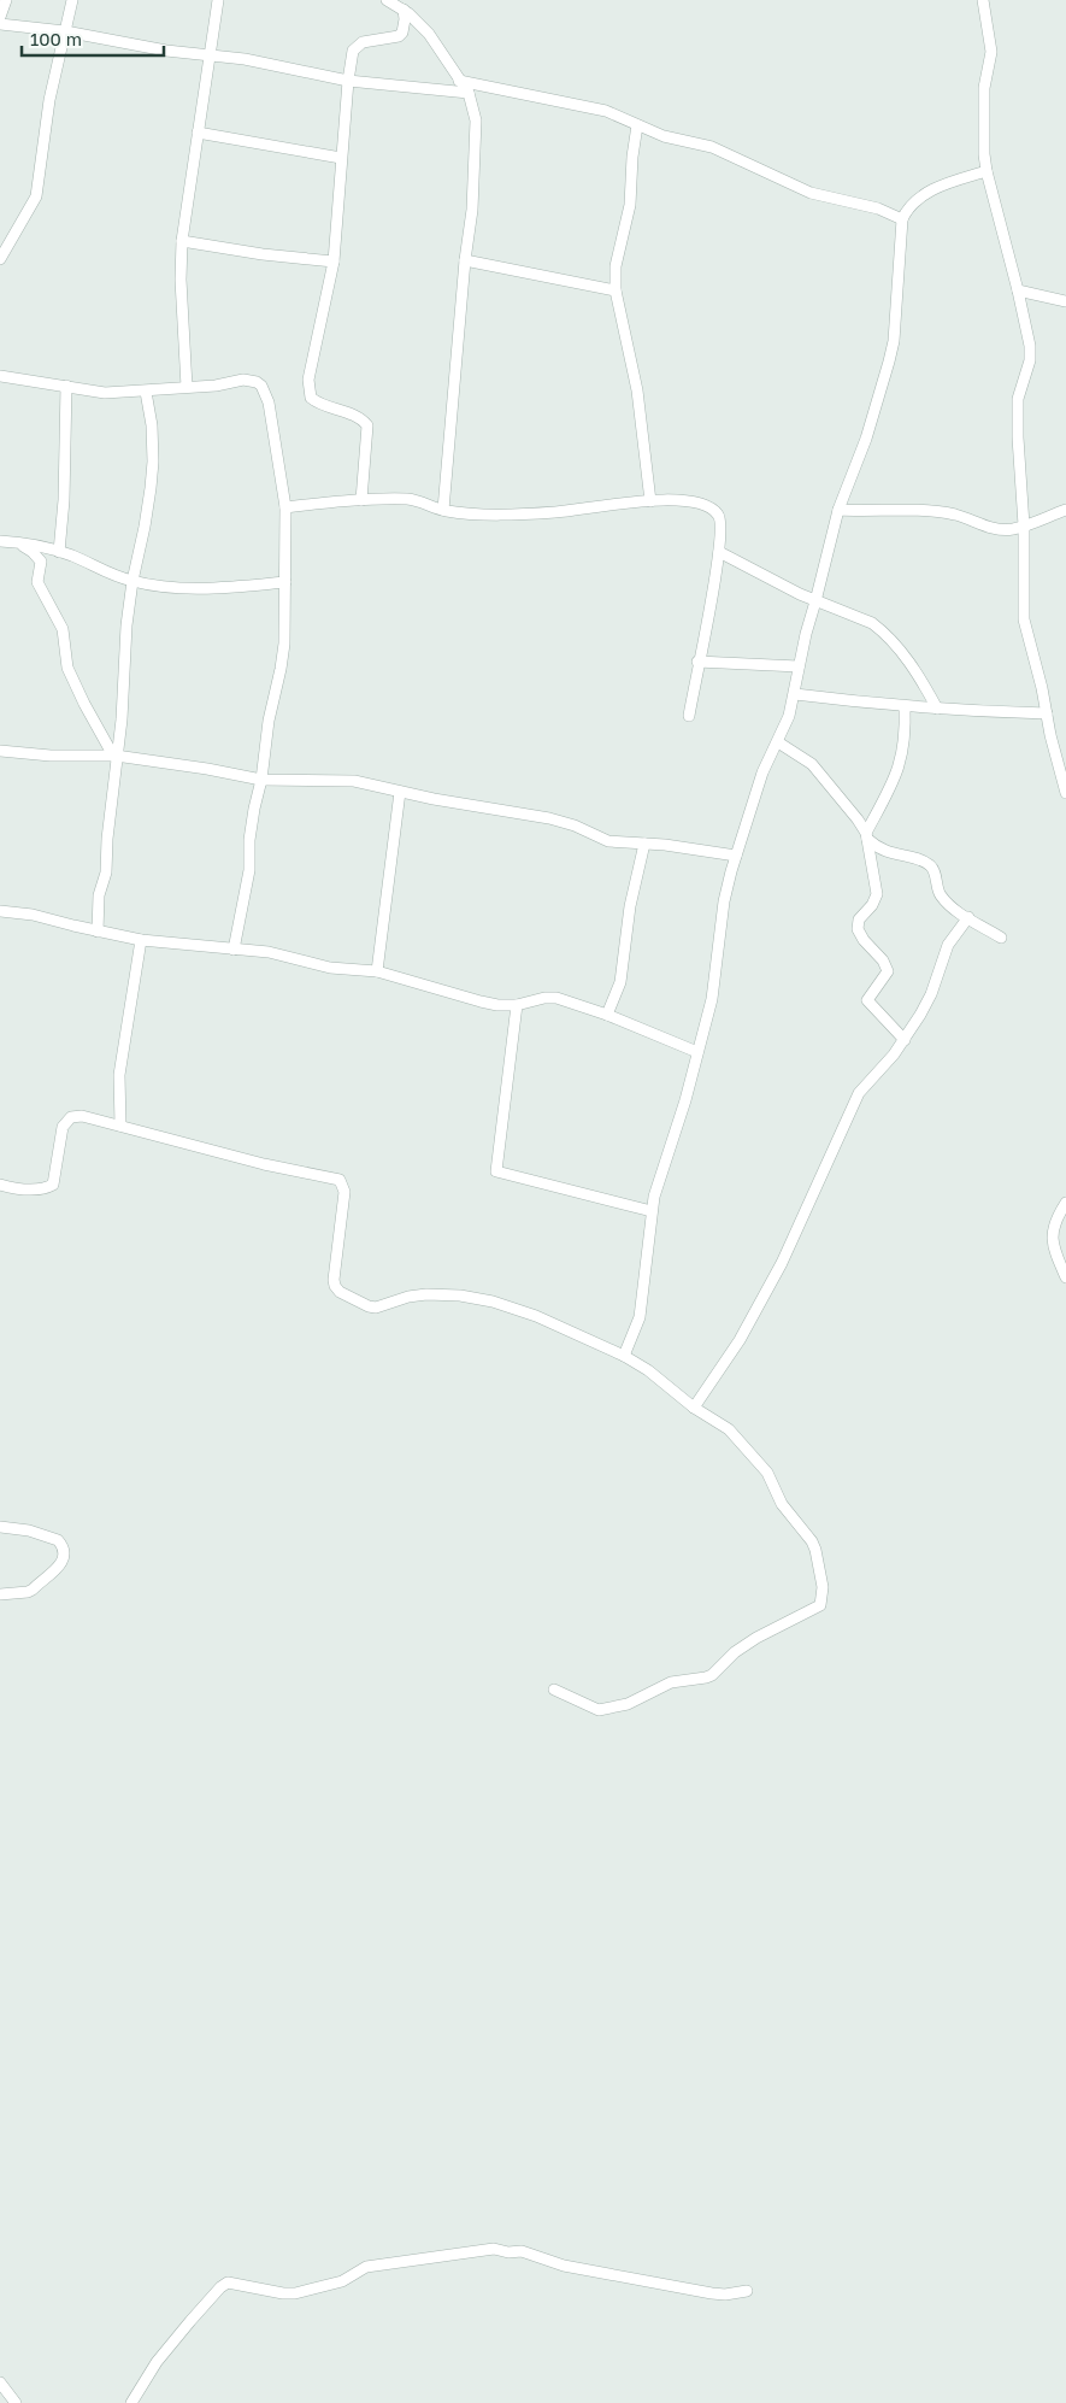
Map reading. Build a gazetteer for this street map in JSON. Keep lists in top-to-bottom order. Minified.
{"scale_bar":"100 m"}
